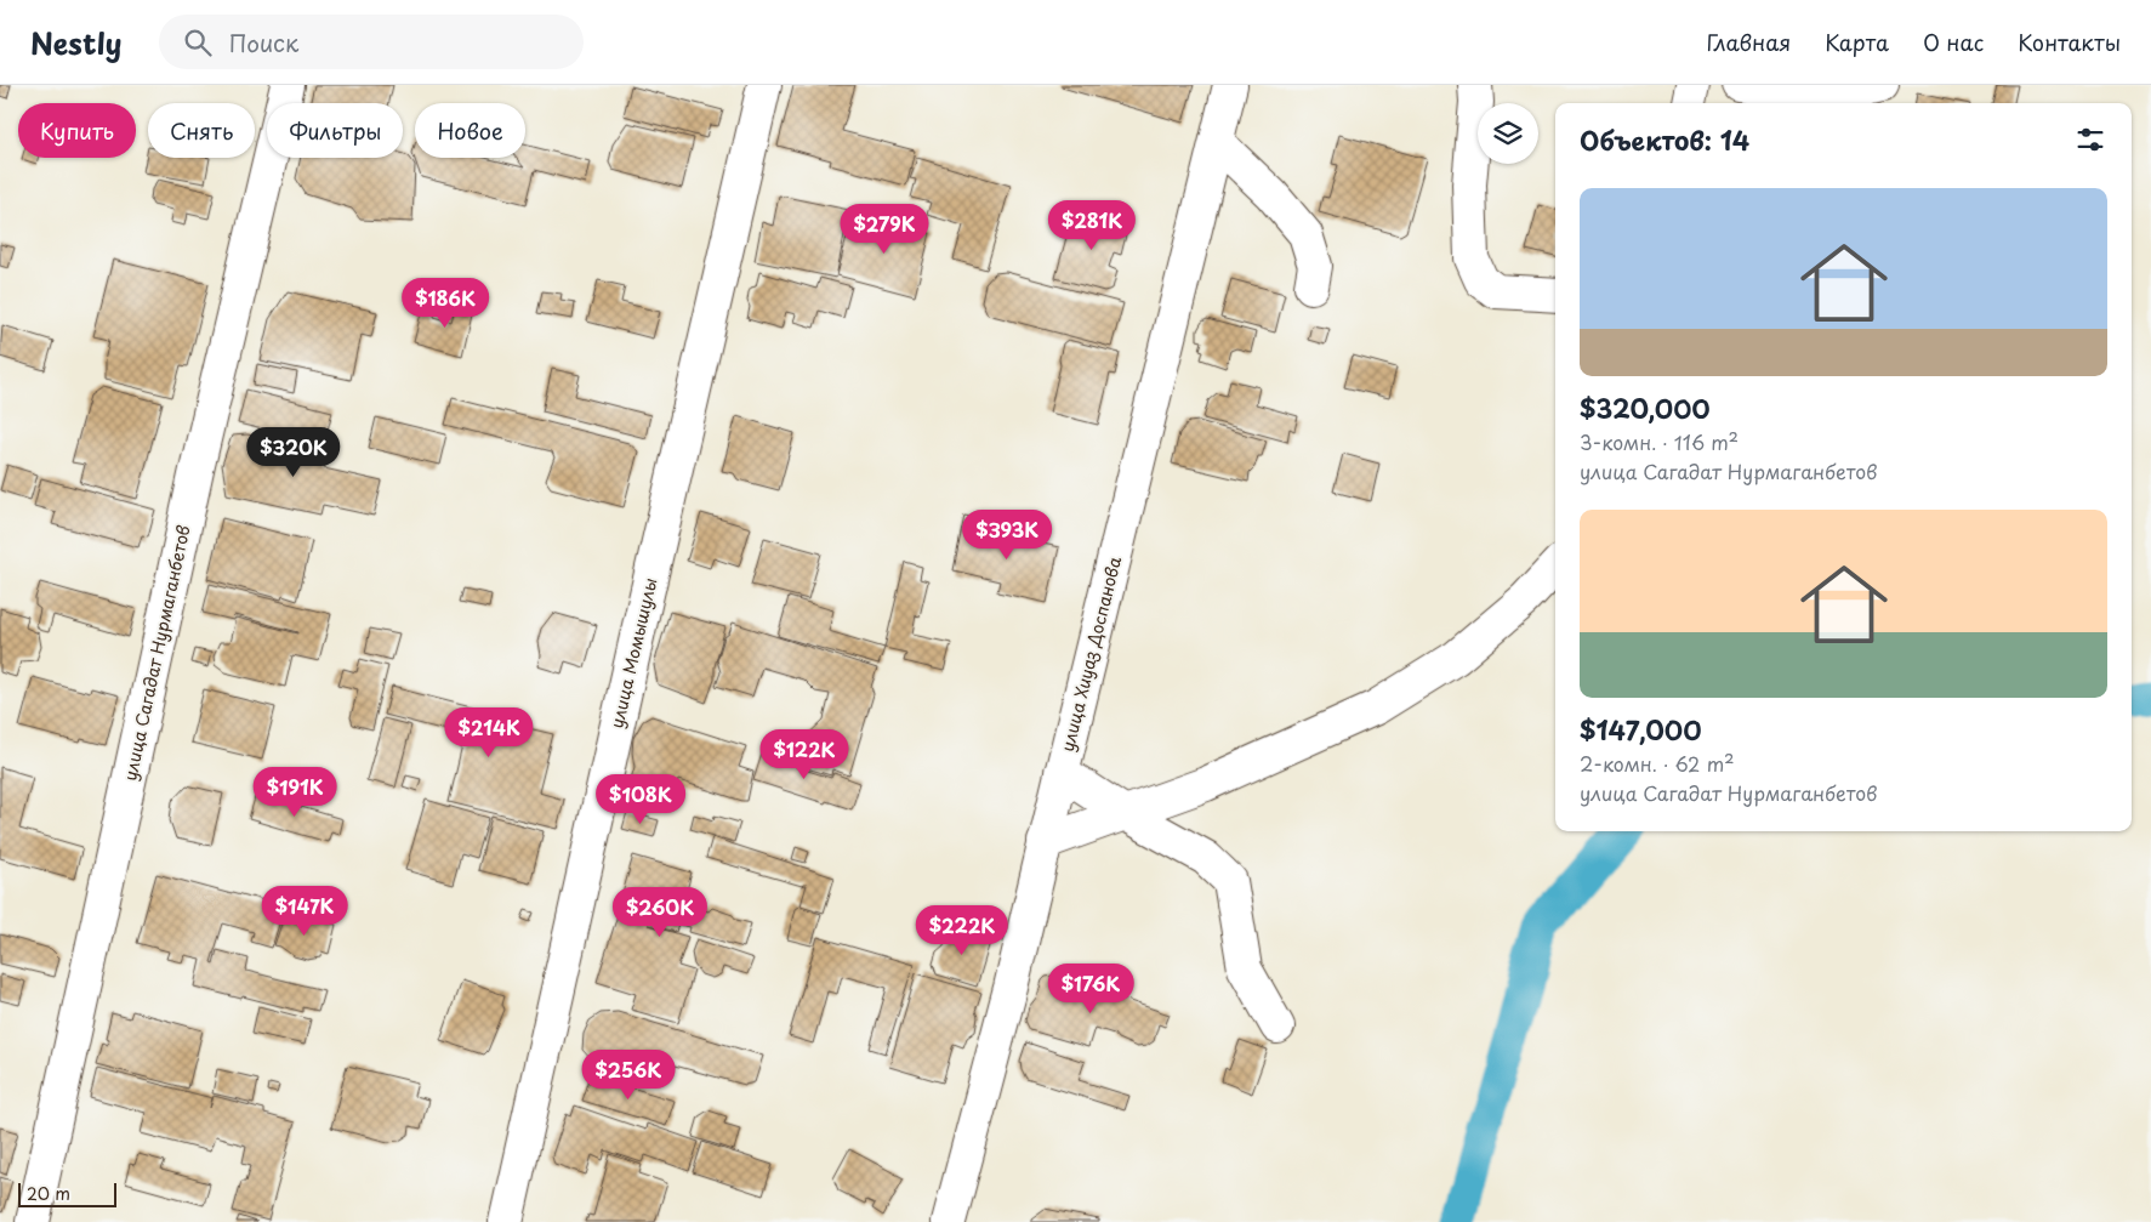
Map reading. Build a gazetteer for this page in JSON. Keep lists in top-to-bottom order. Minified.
{"streets":{"street":["улица Сагадат Нурмаганбетов","улица Момышулы","улица Хиуаз Доспанова"]},"scale_bar":"20 m","page":{"header":"Nestly","search":"Поиск","nav":["Главная","Карта","О нас","Контакты"],"chip":["Купить","Снять","Фильтры","Новое"],"heading":"Объектов: 14","list":[{"name":"$320,000","note":"3-комн. · 116 m² · улица Сагадат Нурмаганбетов"},{"name":"$147,000","note":"2-комн. · 62 m² · улица Сагадат Нурмаганбетов"}],"price":["$281K","$279K","$186K","$320K","$393K","$214K","$122K","$191K","$108K","$147K","$260K","$222K","$176K","$256K"],"scale":"20 m"}}
